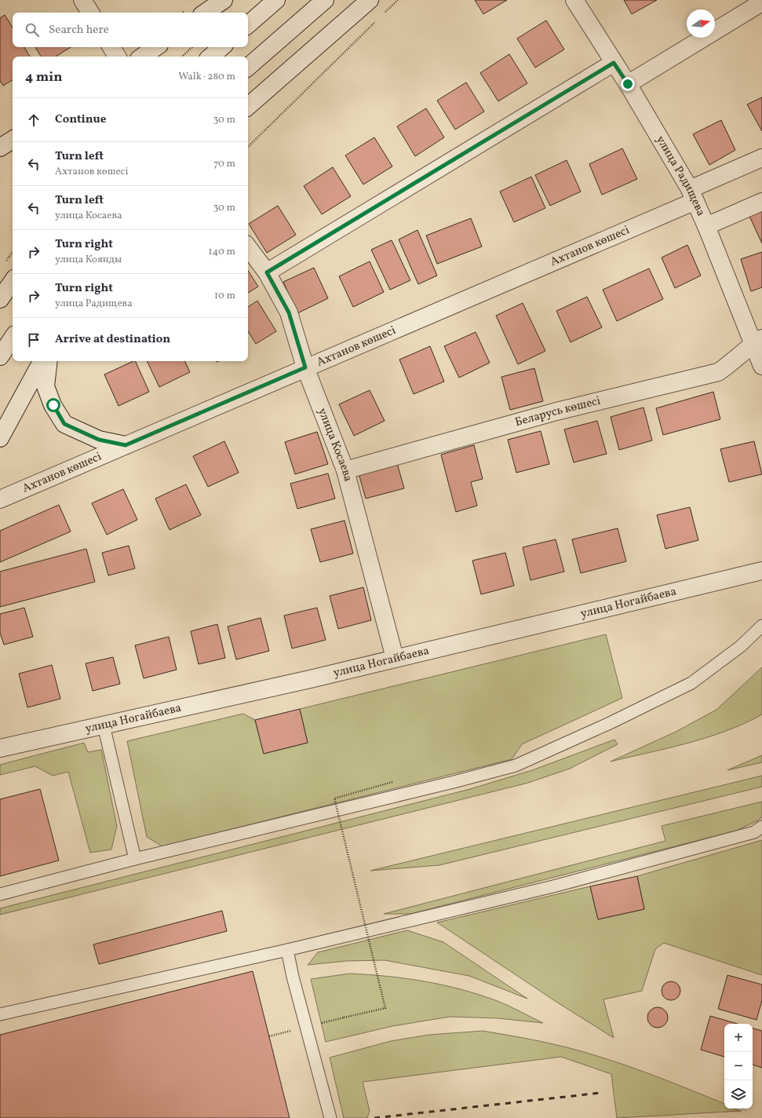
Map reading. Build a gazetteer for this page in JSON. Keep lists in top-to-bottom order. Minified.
{"streets":{"street":["улица Радищева","Ахтанов көшесі","Беларусь көшесі","улица Косаева","улица Ногайбаева"]},"crossings":[["улица Радищева","Ахтанов көшесі"],["улица Радищева","Беларусь көшесі"],["Ахтанов көшесі","улица Косаева"],["Беларусь көшесі","улица Косаева"],["улица Косаева","улица Ногайбаева"]],"north":"right","page":{"search":"Search here","heading":["4 min","Walk · 280 m"],"list":[["Continue","30 m"],["Turn left","Ахтанов көшесі","70 m"],["Turn left","улица Косаева","30 m"],["Turn right","улица Коянды","140 m"],["Turn right","улица Радищева","10 m"],"Arrive at destination"],"map_buttons":["+","−"]}}
